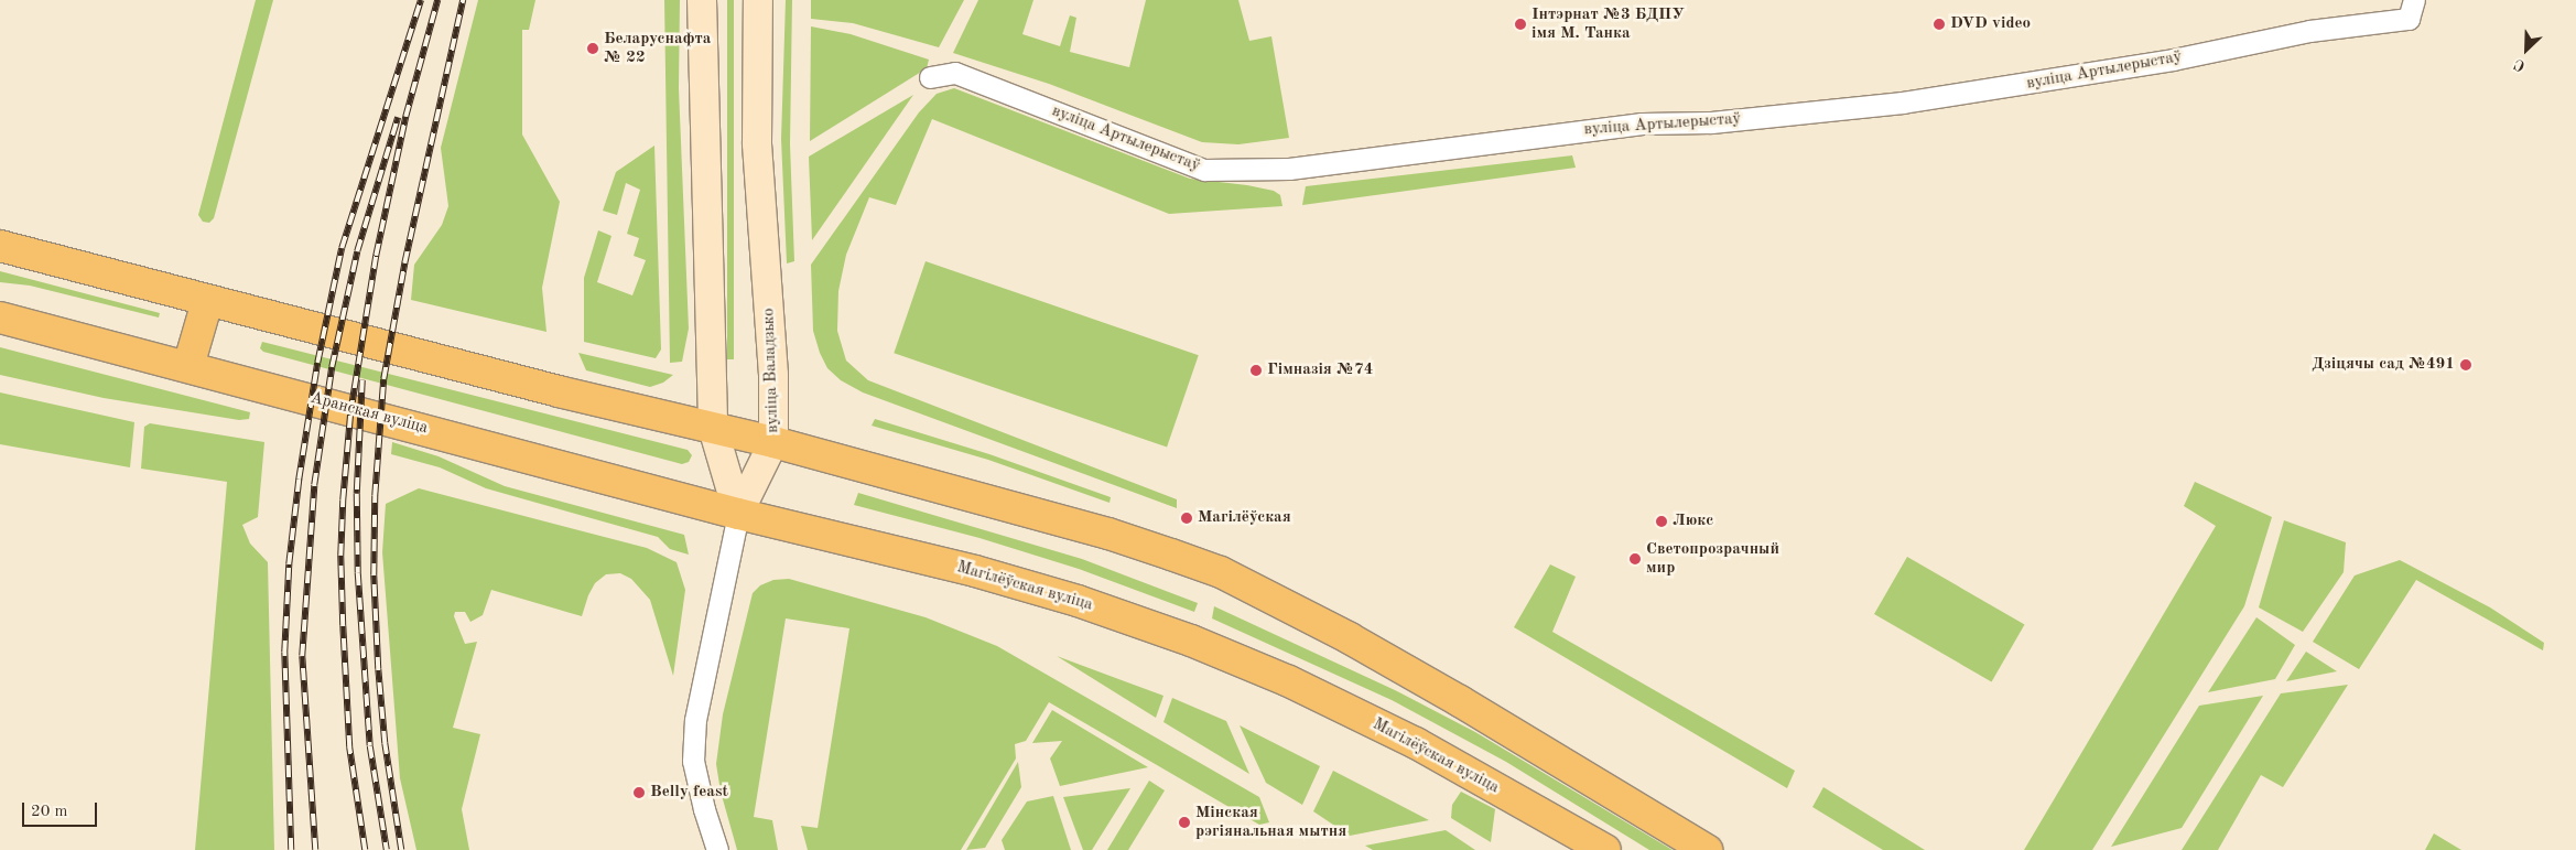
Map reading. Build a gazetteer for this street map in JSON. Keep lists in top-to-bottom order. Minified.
{"streets":{"main road":["вуліца Валадзько","Аранская вуліца","Магілёўская вуліца"],"street":["вуліца Артылерыстаў"]},"crossings":[["вуліца Валадзько","Аранская вуліца"],["вуліца Валадзько","Магілёўская вуліца"],["Аранская вуліца","Магілёўская вуліца"]],"places":["Інтэрнат №3 БДПУ імя М. Танка","DVD video","Беларуснафта № 22","Дзіцячы сад №491","Гімназія №74","Магілёўская","Люкс","Светопрозрачный мир","Belly feast","Мінская рэгіянальная мытня"],"scale_bar":"20 m","north":"bottom left"}
